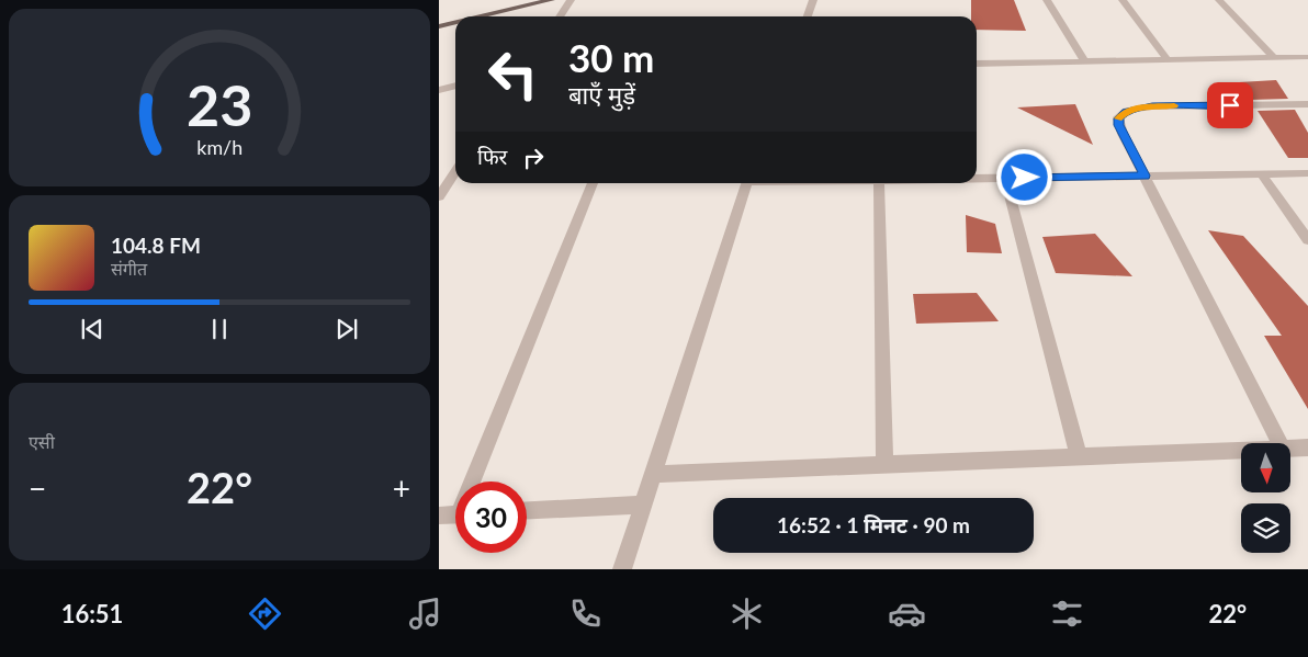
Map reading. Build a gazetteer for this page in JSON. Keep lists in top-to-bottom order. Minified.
{"north":"bottom","page":{"turn":["30 m","बाएँ मुड़ें"],"then":"फिर","song":["104.8 FM","संगीत"],"tile":"एसी","heat":["−","22°","+"],"limit":"30","trip":"16:52 · 1 मिनट · 90 m","tabs":["16:51","22°"],"gauge":["23","km/h"]}}
